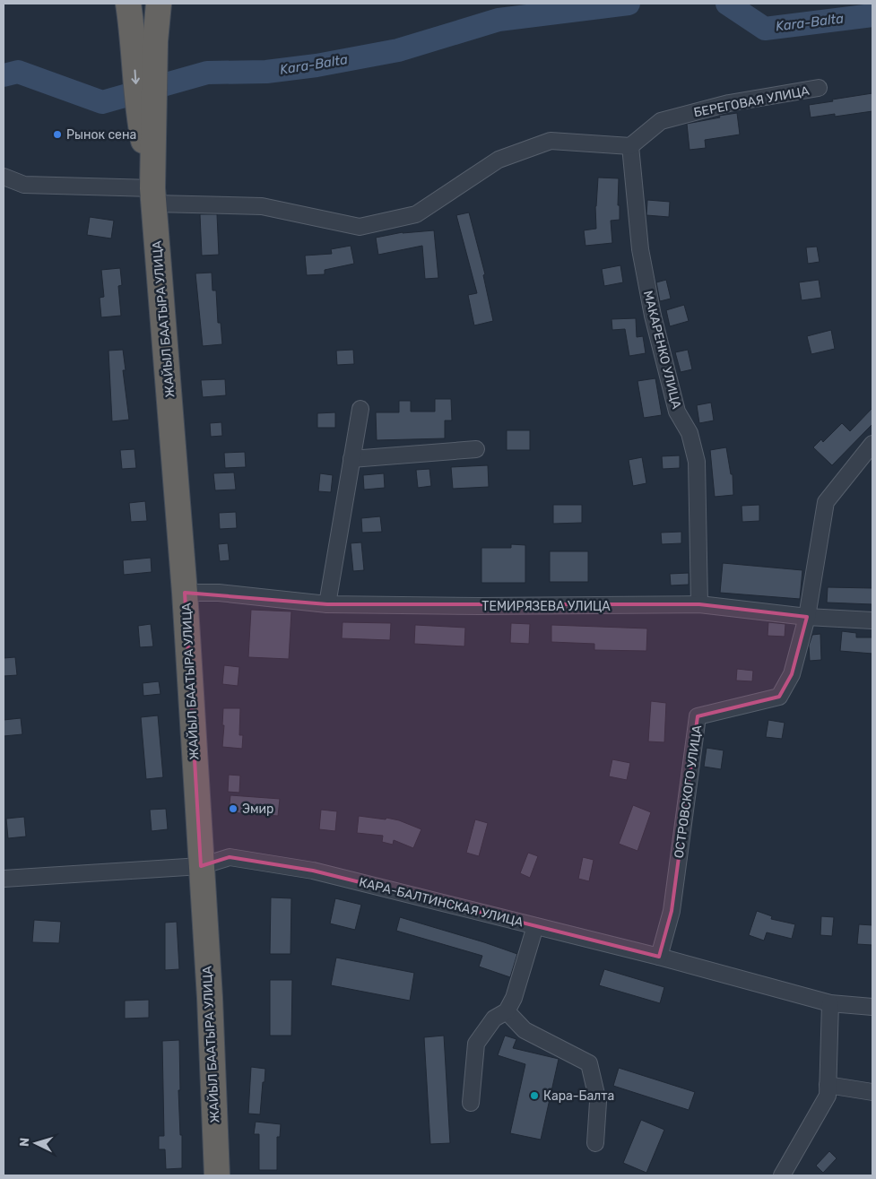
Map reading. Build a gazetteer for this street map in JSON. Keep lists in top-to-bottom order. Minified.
{"streets":{"highway":["ЖАЙЫЛ БААТЫРА УЛИЦА"],"street":["БЕРЕГОВАЯ УЛИЦА","МАКАРЕНКО УЛИЦА","ТЕМИРЯЗЕВА УЛИЦА","ОСТРОВСКОГО УЛИЦА","КАРА-БАЛТИНСКАЯ УЛИЦА"]},"crossings":[["БЕРЕГОВАЯ УЛИЦА","МАКАРЕНКО УЛИЦА"],["ЖАЙЫЛ БААТЫРА УЛИЦА","ТЕМИРЯЗЕВА УЛИЦА"],["ЖАЙЫЛ БААТЫРА УЛИЦА","КАРА-БАЛТИНСКАЯ УЛИЦА"],["МАКАРЕНКО УЛИЦА","ТЕМИРЯЗЕВА УЛИЦА"],["ТЕМИРЯЗЕВА УЛИЦА","ОСТРОВСКОГО УЛИЦА"],["ОСТРОВСКОГО УЛИЦА","КАРА-БАЛТИНСКАЯ УЛИЦА"]],"water":["Kara-Balta"],"places":["Рынок сена","Эмир","Кара-Балта"],"north":"left"}
